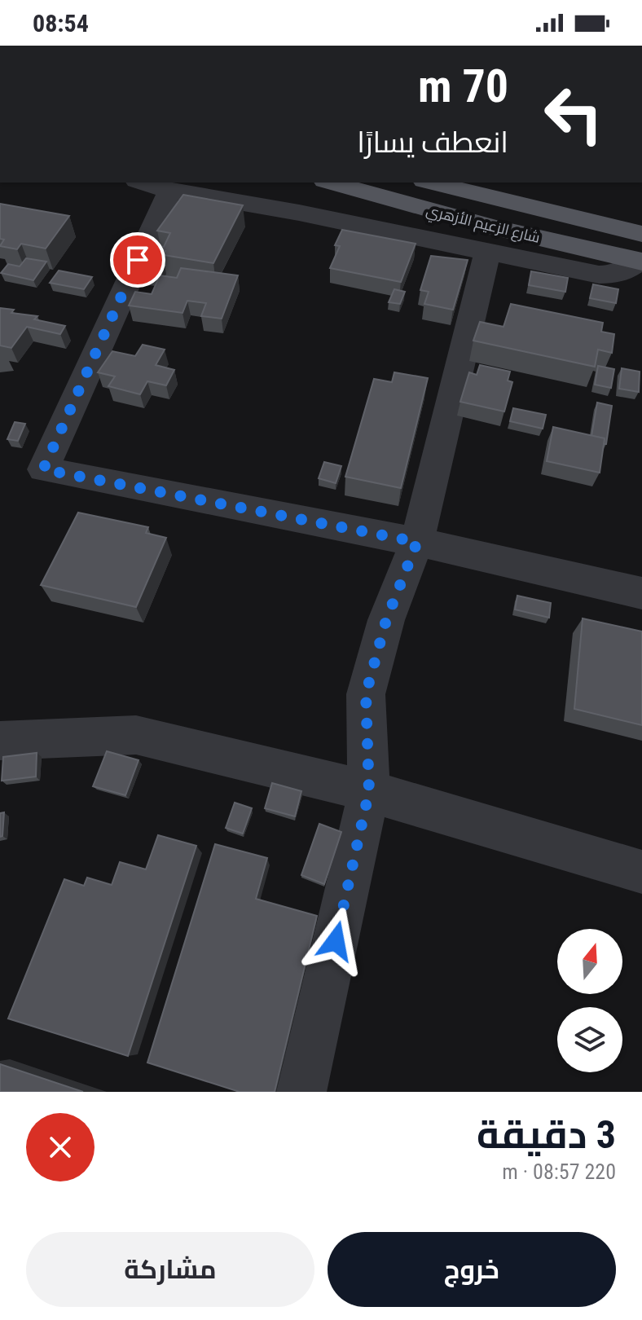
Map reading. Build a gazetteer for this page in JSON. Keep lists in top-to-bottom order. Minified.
{"streets":{"main road":["شارع الزعيم الأزهري"]},"north":"top","page":{"status":"08:54","turn":["70 m","انعطف يسارًا"],"heading":["3 دقيقة","220 m · 08:57"],"buttons":["خروج","مشاركة"]}}
